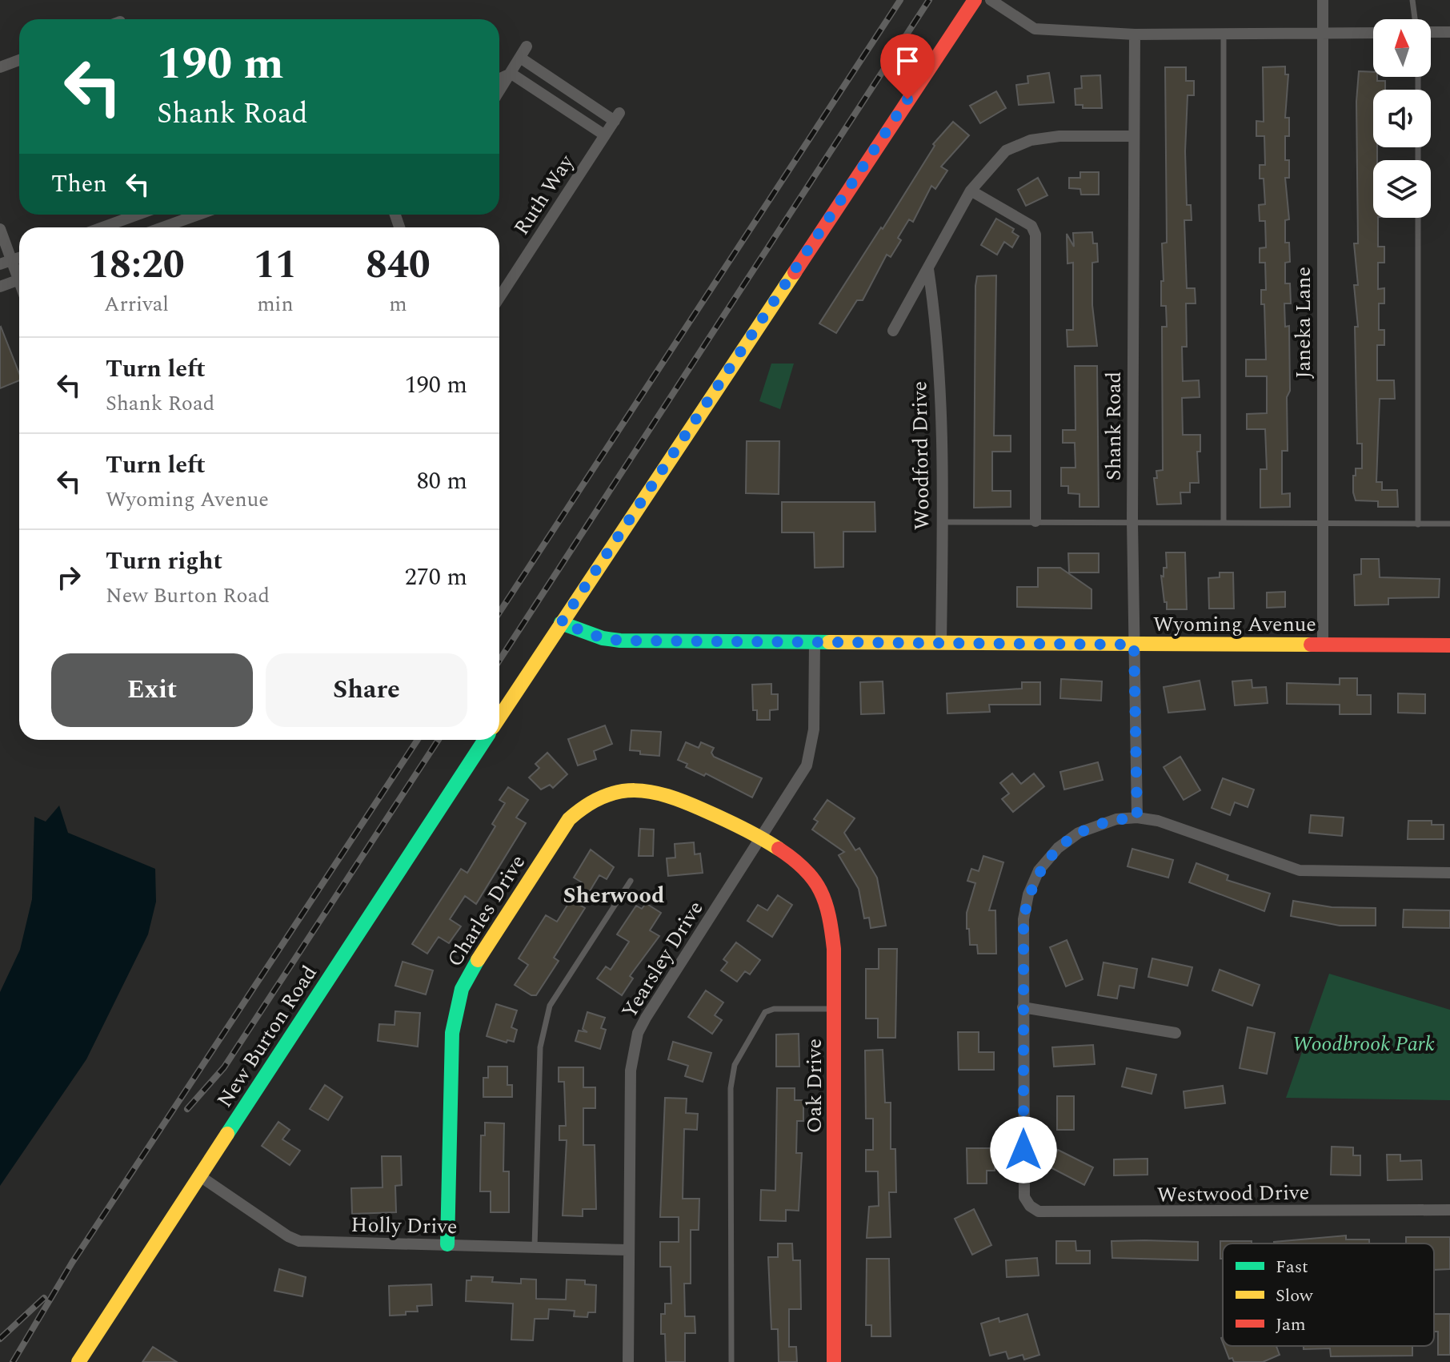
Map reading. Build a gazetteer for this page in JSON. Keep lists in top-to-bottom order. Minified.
{"streets":{"street":["Ruth Way","Janeka Lane","Shank Road","Woodford Drive","Wyoming Avenue","Charles Drive","Yearsley Drive","New Burton Road","Oak Drive","Westwood Drive","Holly Drive"]},"crossings":[["Janeka Lane","Wyoming Avenue"],["Shank Road","Wyoming Avenue"],["Woodford Drive","Wyoming Avenue"],["Wyoming Avenue","Yearsley Drive"],["Charles Drive","Yearsley Drive"],["Charles Drive","Oak Drive"],["Charles Drive","Holly Drive"],["Yearsley Drive","Oak Drive"],["Yearsley Drive","Holly Drive"],["New Burton Road","Holly Drive"]],"districts":["Sherwood"],"parks":["Woodbrook Park"],"legend":["Fast","Slow","Jam"],"north":"top","page":{"turn":["190 m","Shank Road"],"then":"Then","eta":["18:20","Arrival","11","min","840","m"],"list":[{"name":"Turn left","note":"Shank Road","value":"190 m"},{"name":"Turn left","note":"Wyoming Avenue","value":"80 m"},{"name":"Turn right","note":"New Burton Road","value":"270 m"}],"buttons":["Exit","Share"]}}
